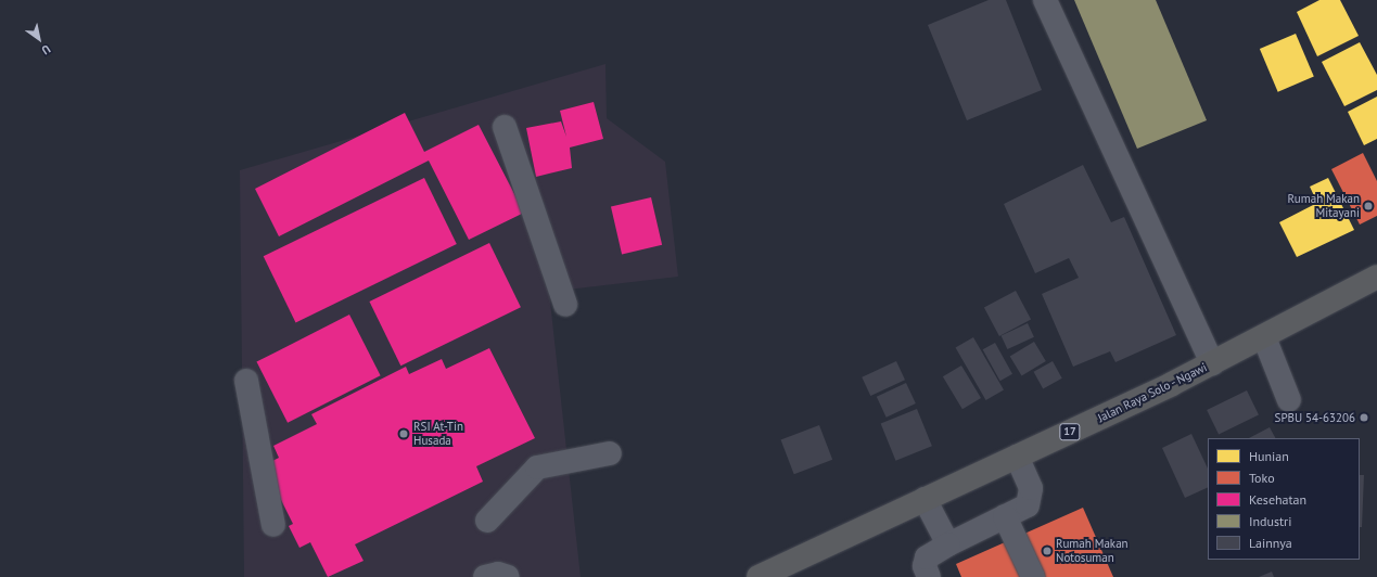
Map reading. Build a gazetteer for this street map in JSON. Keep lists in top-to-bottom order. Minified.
{"streets":{"highway":["Jalan Raya Solo - Ngawi","17"]},"places":["Rumah Makan Mitayani","SPBU 54-63206","RSI At-Tin Husada","Rumah Makan Notosuman"],"legend":["Hunian","Toko","Kesehatan","Industri","Lainnya"],"north":"bottom right"}
